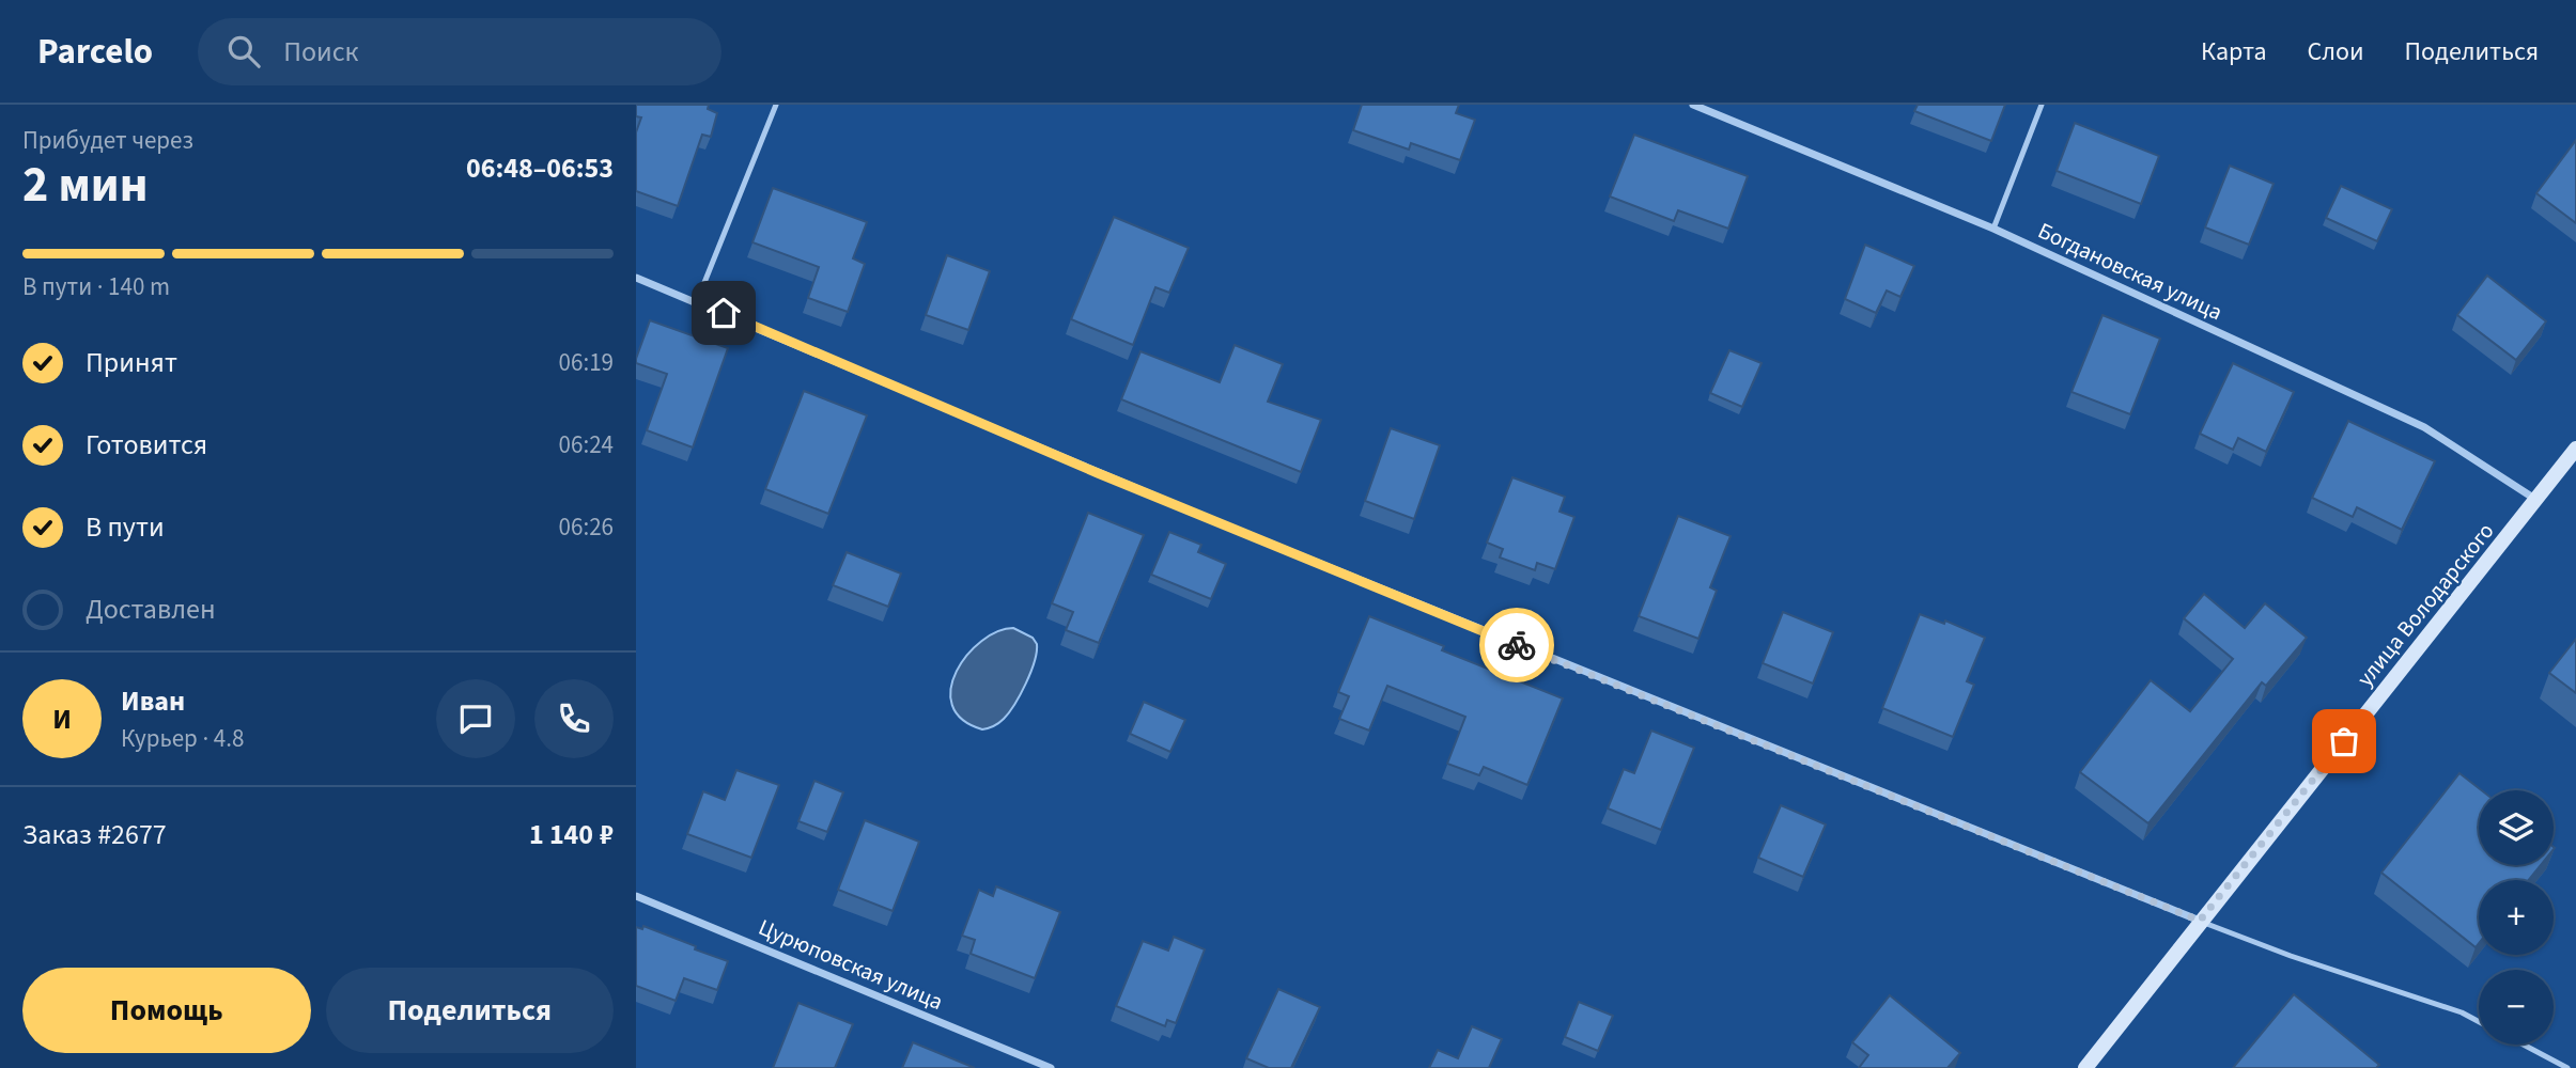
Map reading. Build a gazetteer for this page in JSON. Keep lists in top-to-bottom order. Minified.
{"streets":{"main road":["улица Володарского"],"street":["Богдановская улица","Цурюповская улица"]},"crossings":[["Богдановская улица","улица Володарского"]],"page":{"header":"Parcelo","search":"Поиск","nav":["Карта","Слои","Поделиться"],"heading":["2 мин","Прибудет через","06:48–06:53"],"panel":["Иван","Курьер · 4.8","Заказ #2677","1 140 ₽"],"bar":"В пути · 140 m","list":[["Принят","06:19"],["Готовится","06:24"],["В пути","06:26"],"Доставлен"],"round":"И","map_buttons":["+","−"],"buttons":["Помощь","Поделиться"]}}
